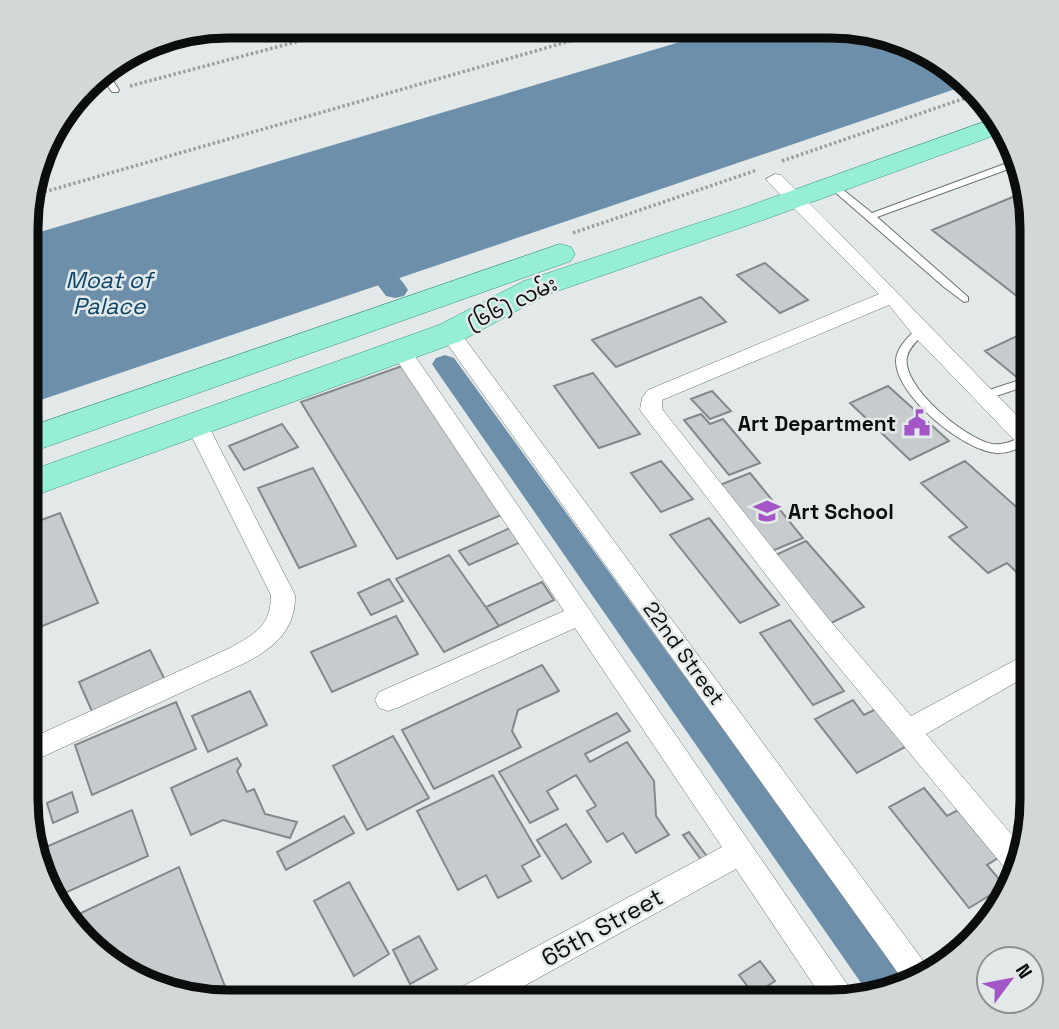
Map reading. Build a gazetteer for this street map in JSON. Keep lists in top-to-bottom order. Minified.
{"streets":{"main road":["(၆၆) လမ်း"],"street":["22nd Street","65th Street"]},"crossings":[["(၆၆) လမ်း","22nd Street"]],"water":["Moat of Palace"],"places":{"public building":["Art Department"],"school or university":["Art School"]},"north":"top right"}
